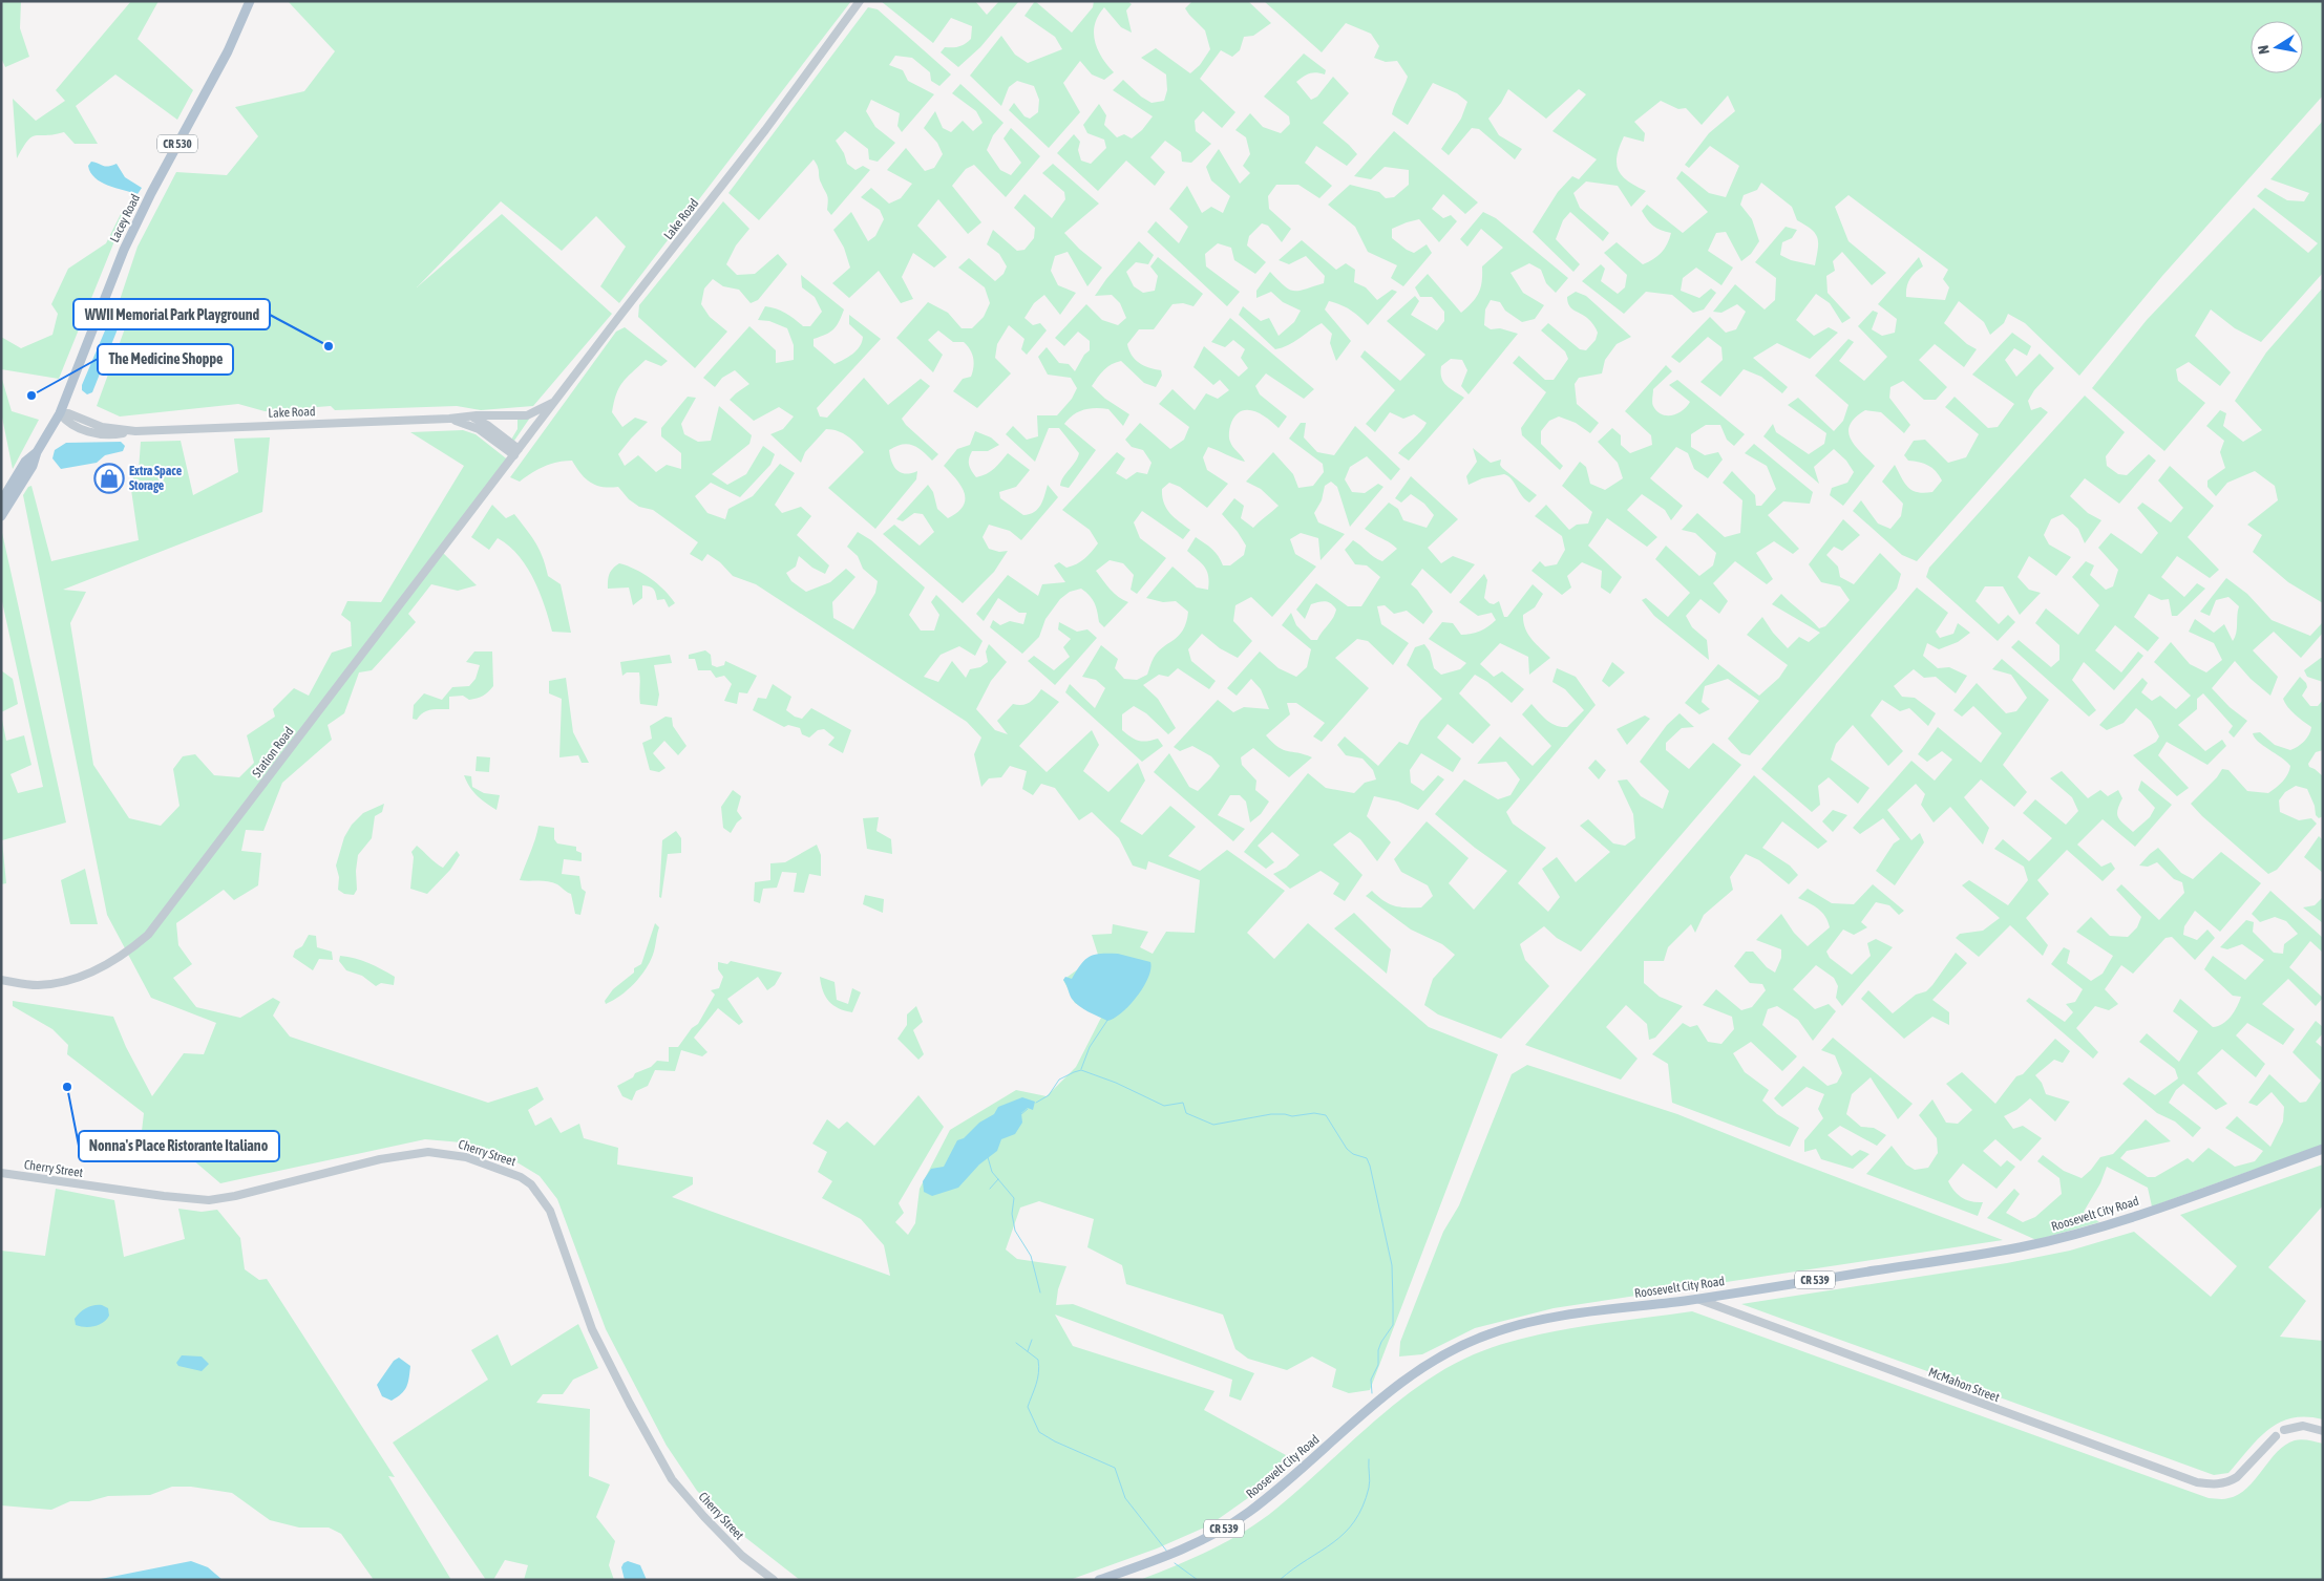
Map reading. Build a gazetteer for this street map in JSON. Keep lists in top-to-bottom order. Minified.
{"streets":{"main road":["CR 530","Lacey Road","Roosevelt City Road","CR 539"],"street":["Lake Road","Station Road","Cherry Street","McMahon Street"]},"crossings":[["Lacey Road","Lake Road"],["Lake Road","Station Road"],["Roosevelt City Road","McMahon Street"]],"places":{"other":["WWII Memorial Park Playground","The Medicine Shoppe","Nonna's Place Ristorante Italiano"],"shop":["Extra Space Storage"]},"north":"left"}
